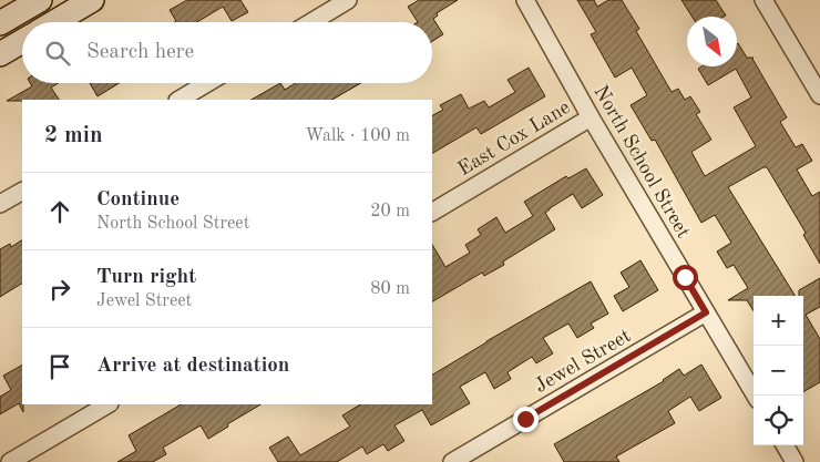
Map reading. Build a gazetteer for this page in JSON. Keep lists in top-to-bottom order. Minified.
{"streets":{"street":["East Cox Lane","North School Street","Jewel Street"]},"crossings":[["East Cox Lane","North School Street"],["North School Street","Jewel Street"]],"north":"bottom right","page":{"search":"Search here","heading":["2 min","Walk · 100 m"],"list":[["Continue","North School Street","20 m"],["Turn right","Jewel Street","80 m"],"Arrive at destination"],"map_buttons":["+","−"]}}
